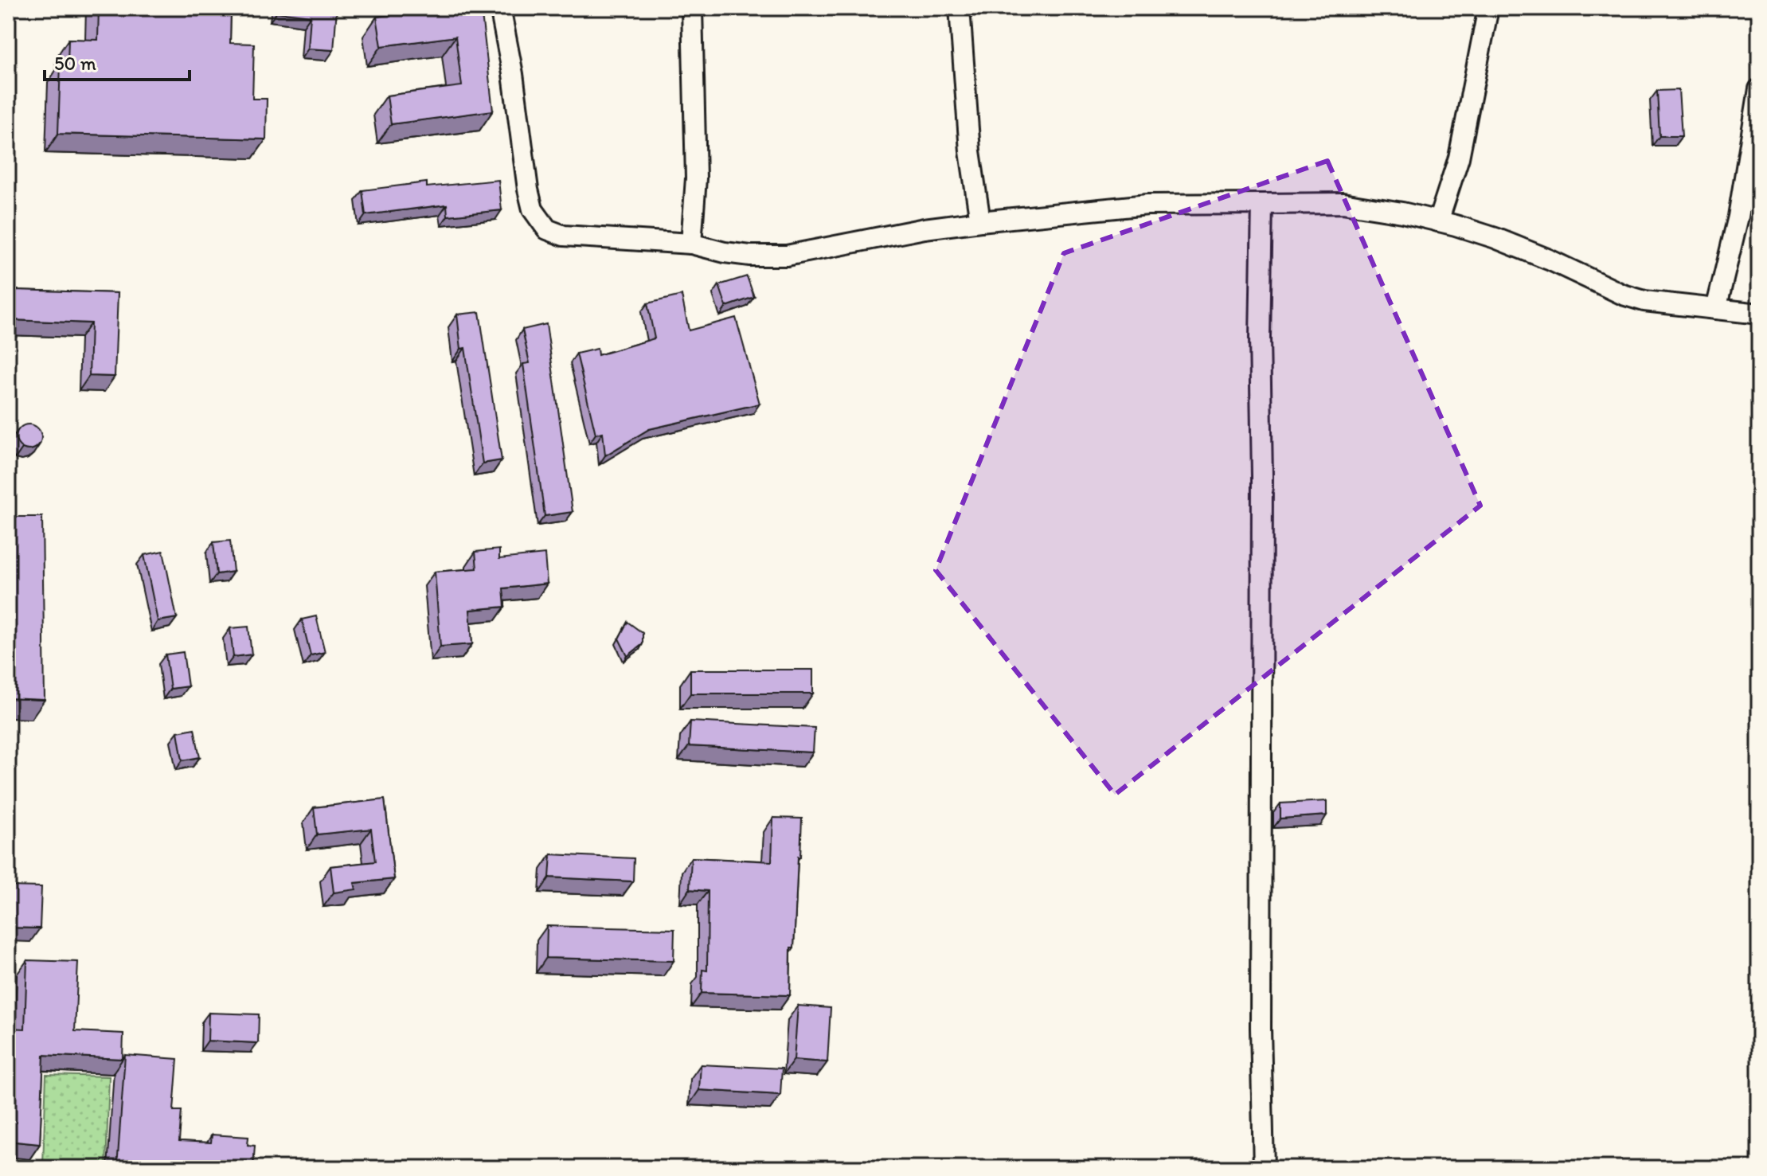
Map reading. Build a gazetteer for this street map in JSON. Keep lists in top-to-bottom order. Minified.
{"scale_bar":"50 m"}
